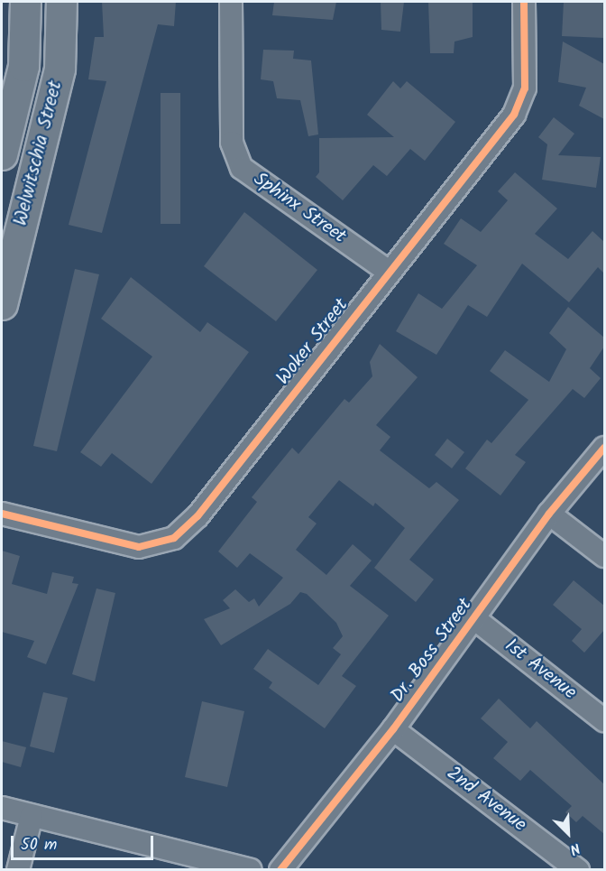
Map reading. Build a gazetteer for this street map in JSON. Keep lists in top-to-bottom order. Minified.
{"streets":{"street":["Welwitschia Street","Sphinx Street","Woker Street","Dr. Boss Street","1st Avenue","2nd Avenue"]},"crossings":[["Sphinx Street","Woker Street"],["Dr. Boss Street","1st Avenue"],["Dr. Boss Street","2nd Avenue"]],"scale_bar":"50 m","north":"bottom right"}
